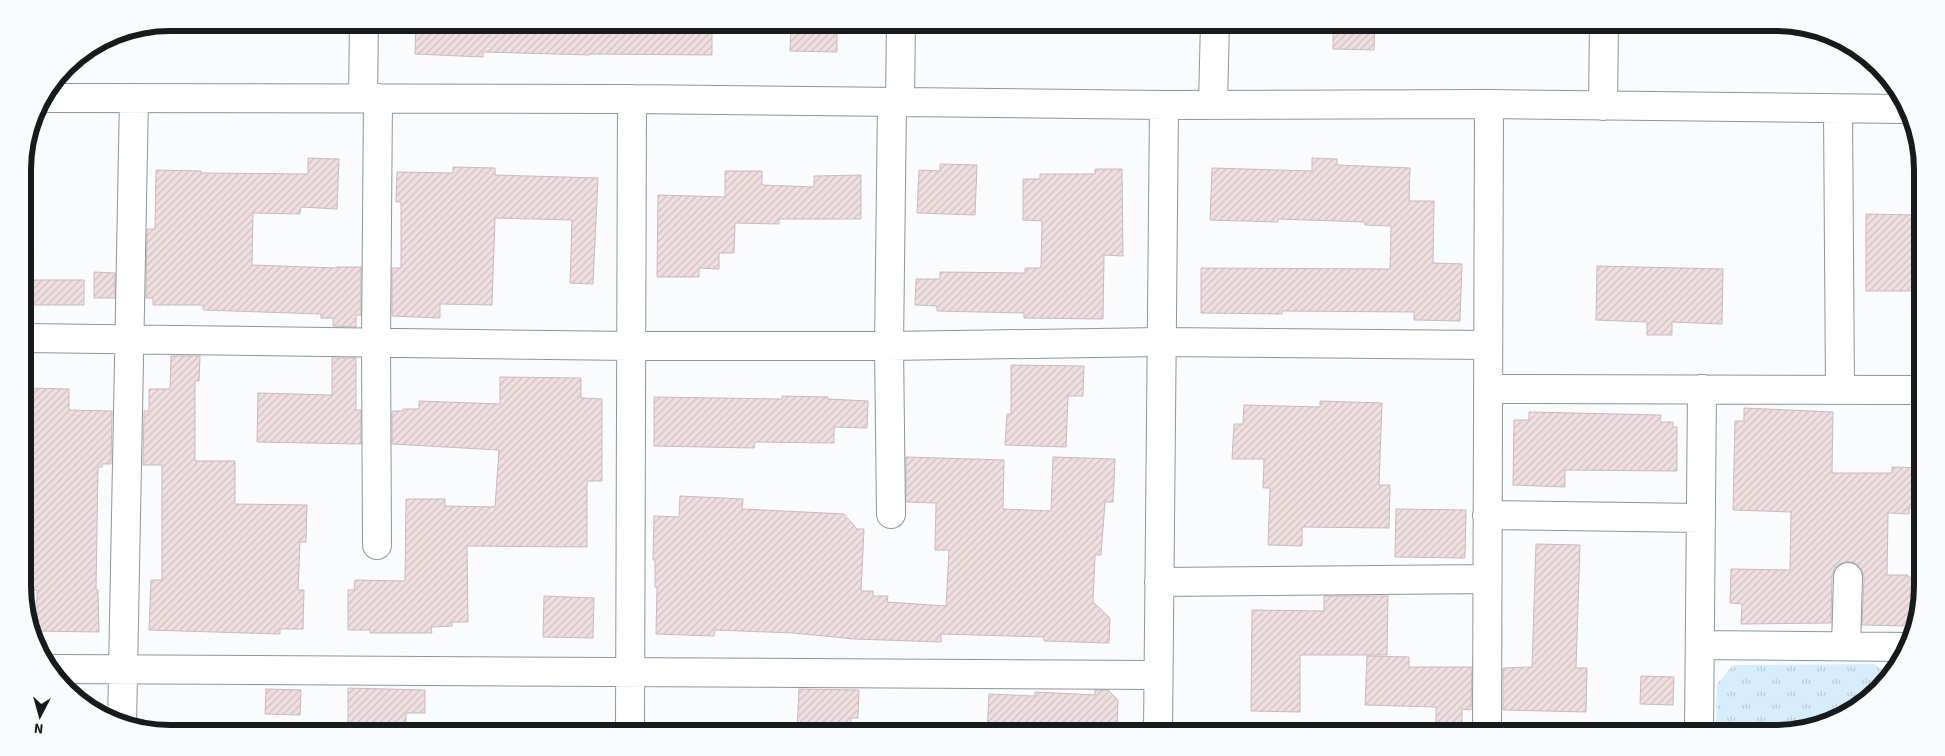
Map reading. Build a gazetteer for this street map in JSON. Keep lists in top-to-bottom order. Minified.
{"north":"bottom"}
